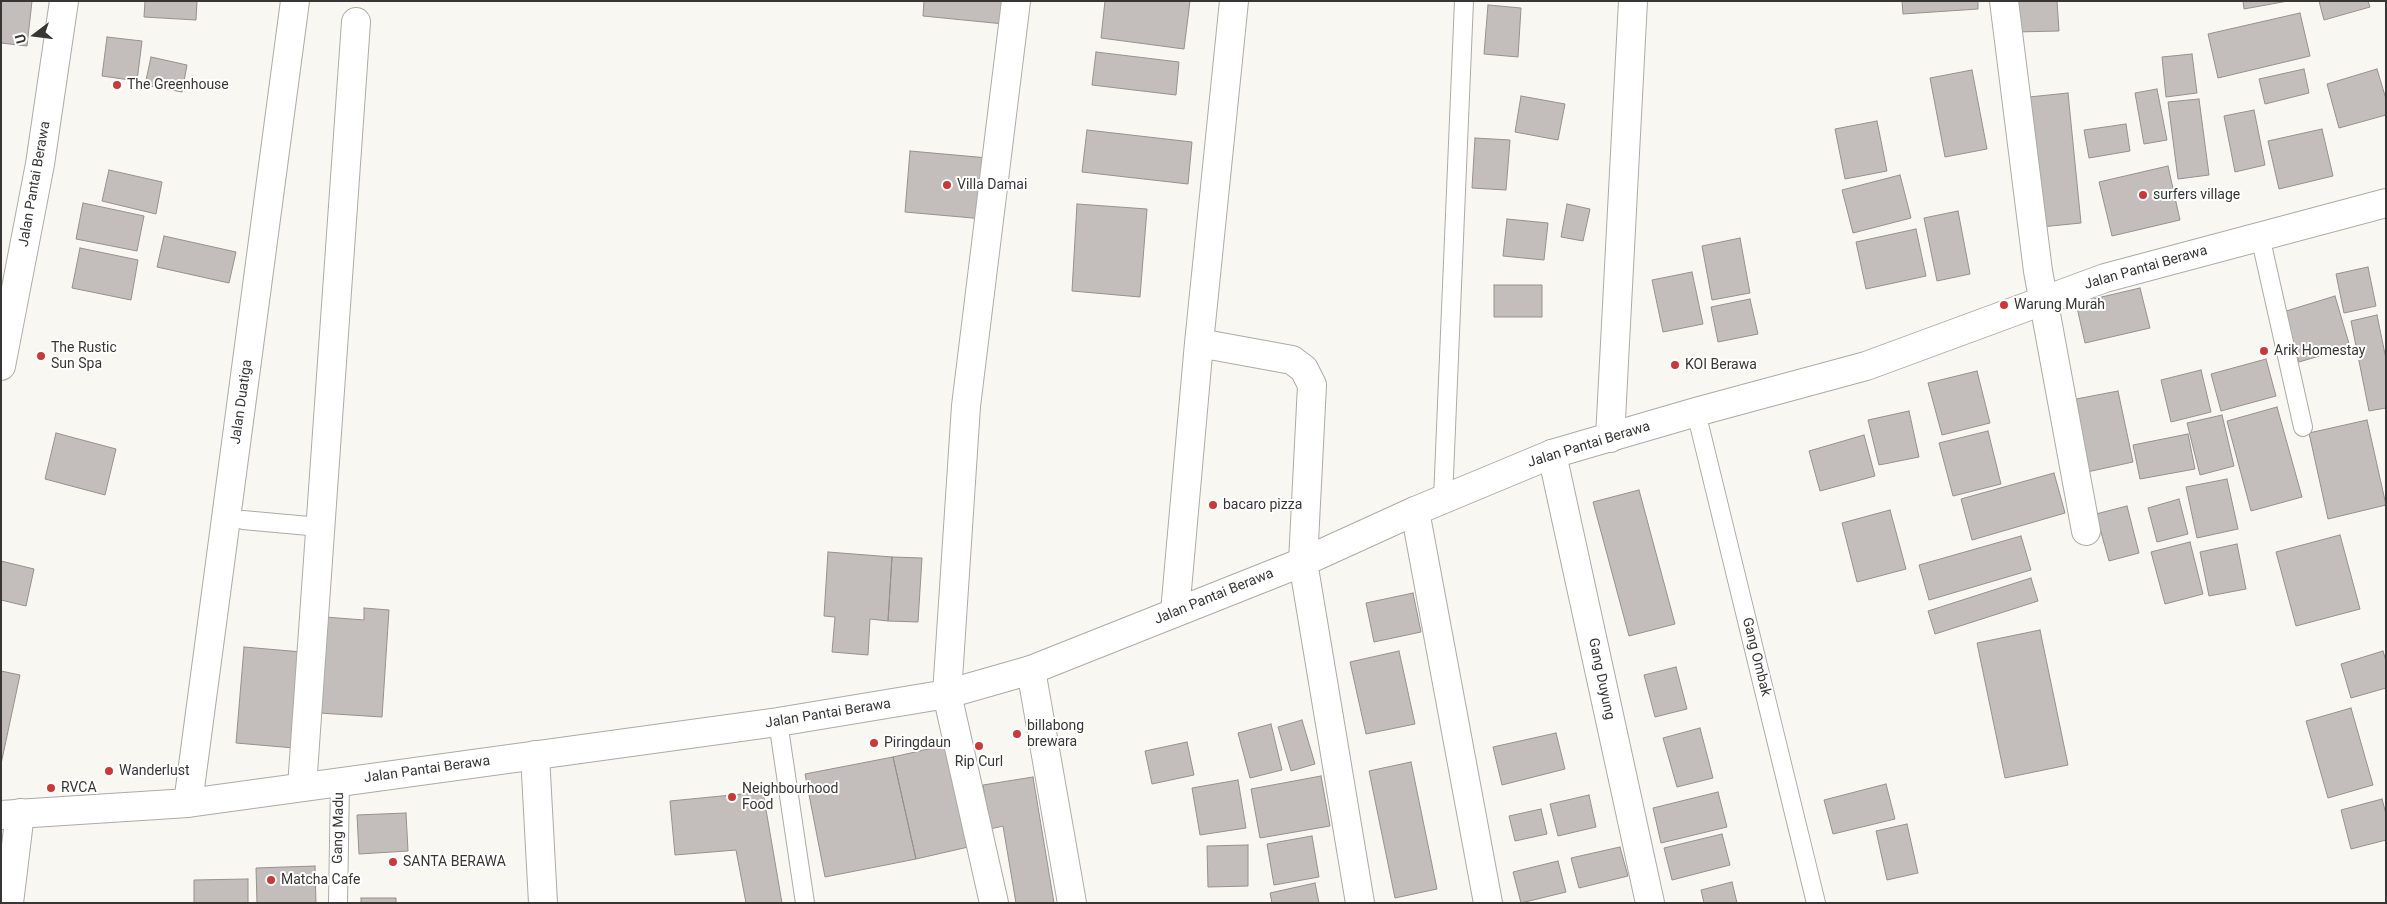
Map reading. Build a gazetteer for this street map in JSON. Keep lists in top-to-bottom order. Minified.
{"streets":{"street":["Jalan Pantai Berawa","Jalan Duatiga","Gang Duyung"],"lane":["Gang Ombak","Gang Madu"]},"crossings":[["Jalan Pantai Berawa","Jalan Duatiga"],["Jalan Pantai Berawa","Gang Ombak"],["Jalan Pantai Berawa","Gang Duyung"],["Jalan Pantai Berawa","Gang Madu"]],"places":["The Greenhouse","Villa Damai","surfers village","Warung Murah","Arik Homestay","The Rustic Sun Spa","KOI Berawa","bacaro pizza","billabong brewara","Piringdaun","Rip Curl","Wanderlust","RVCA","Neighbourhood Food","SANTA BERAWA","Matcha Cafe"],"north":"left"}
